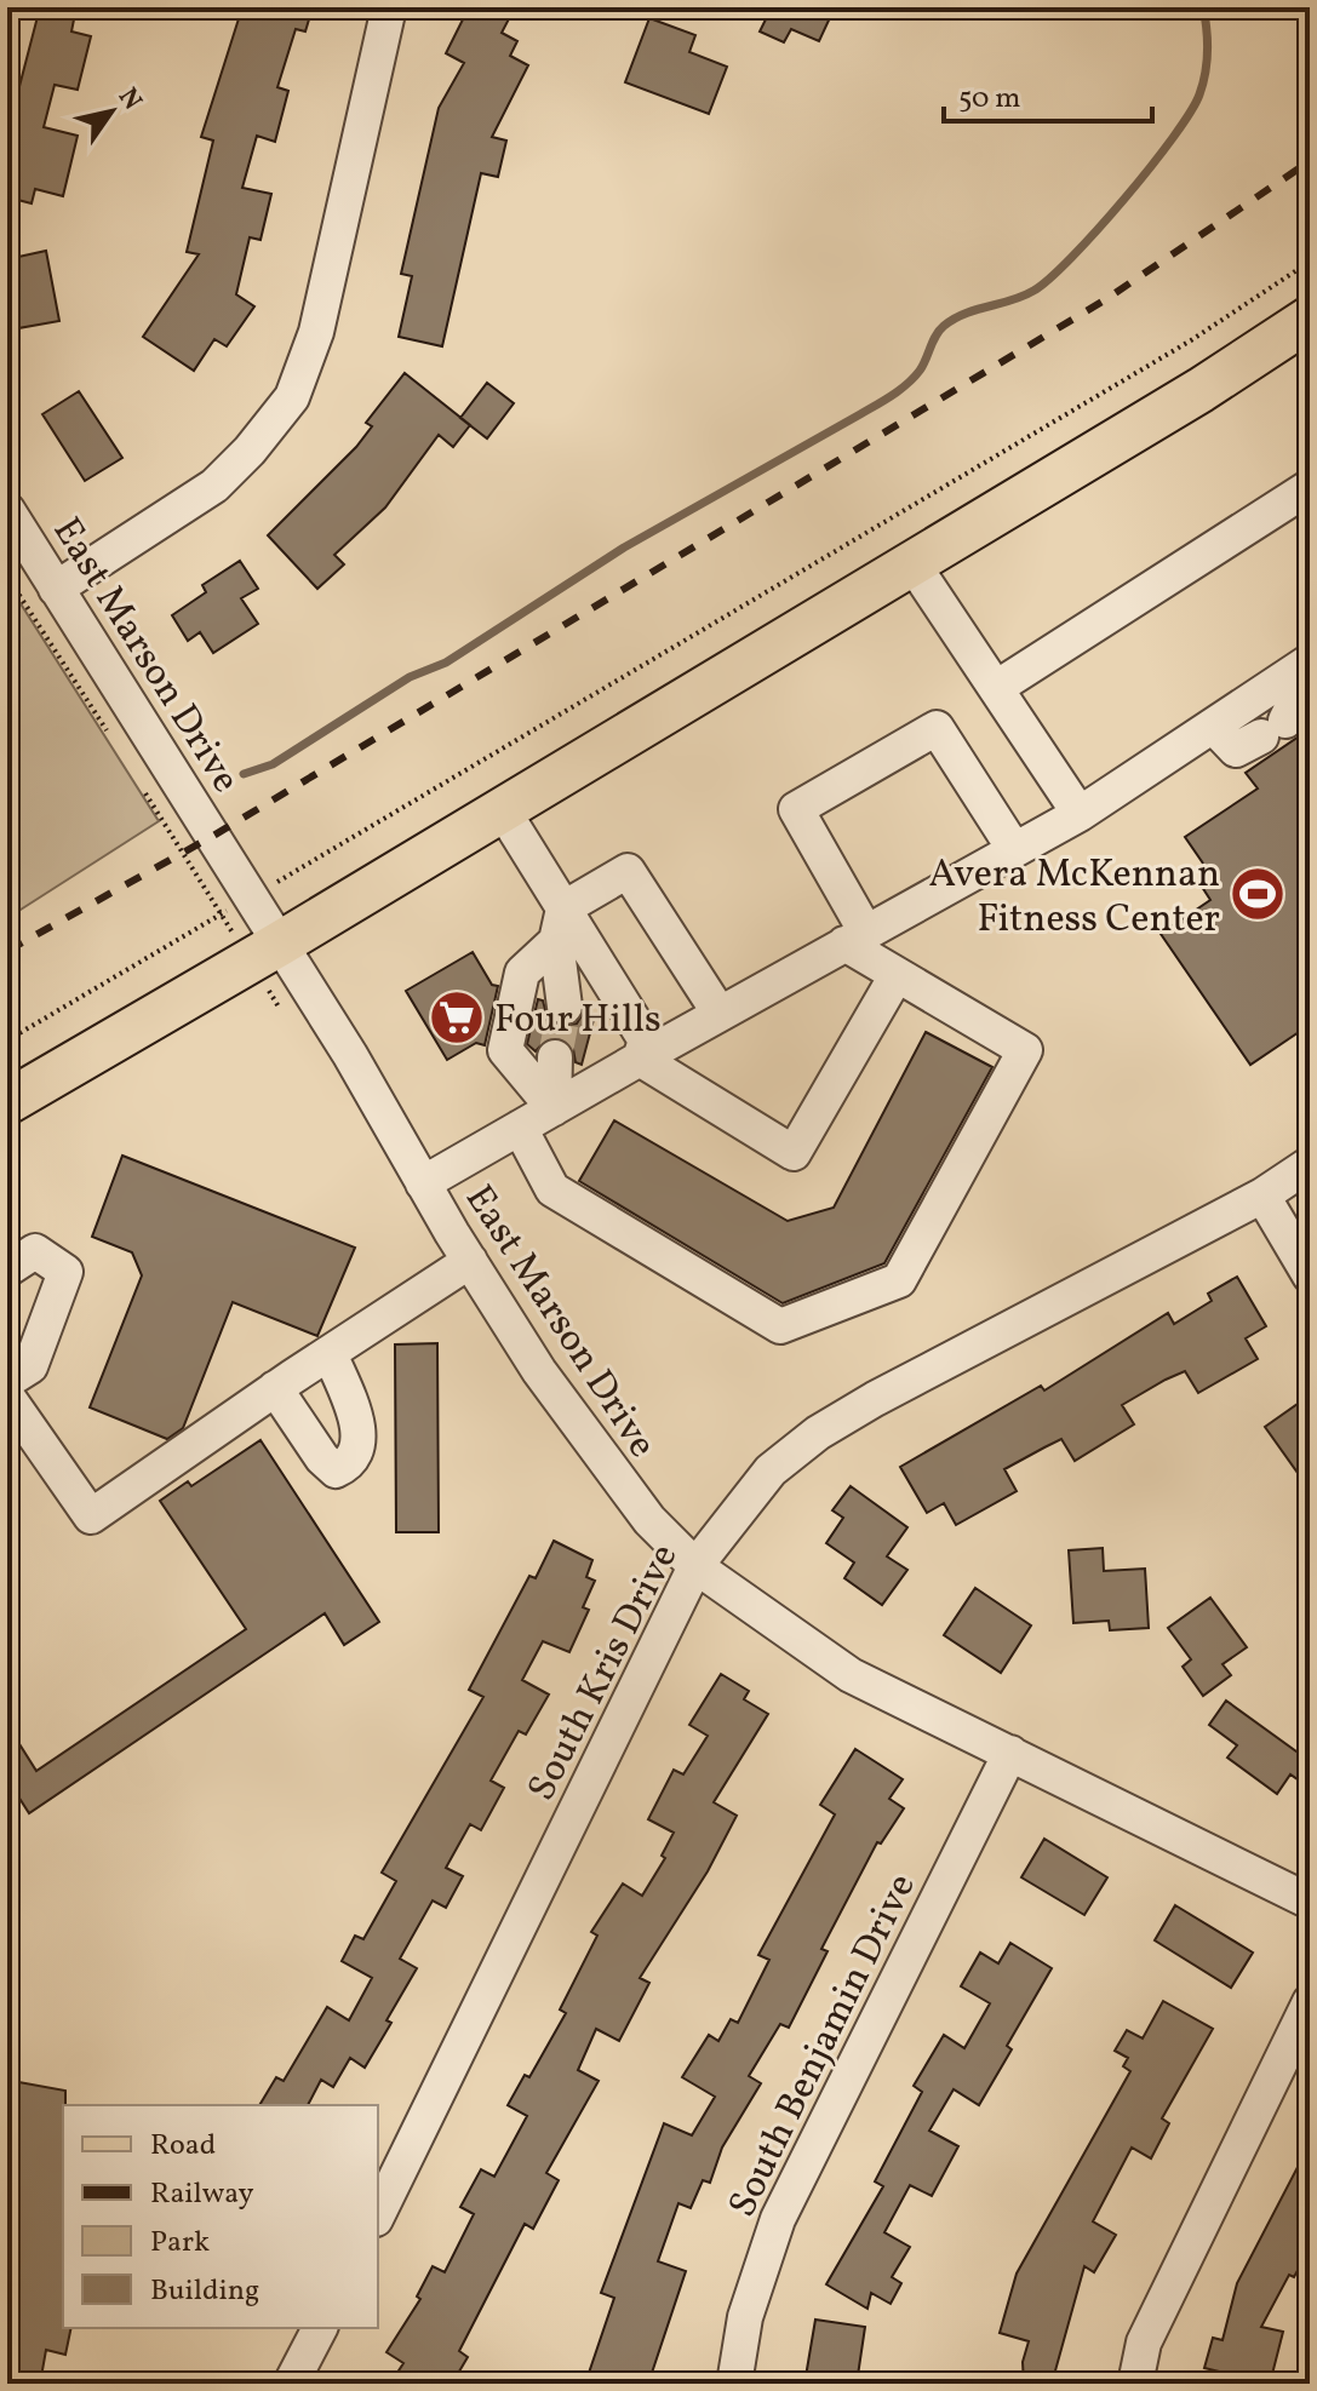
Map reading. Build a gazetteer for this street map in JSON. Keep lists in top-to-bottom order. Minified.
{"streets":{"street":["East Marson Drive","South Kris Drive","South Benjamin Drive"]},"crossings":[["East Marson Drive","South Kris Drive"],["East Marson Drive","South Benjamin Drive"]],"places":{"sports":["Avera McKennan Fitness Center"],"supermarket":["Four Hills"]},"legend":["Road","Railway","Park","Building"],"scale_bar":"50 m","north":"top right"}
